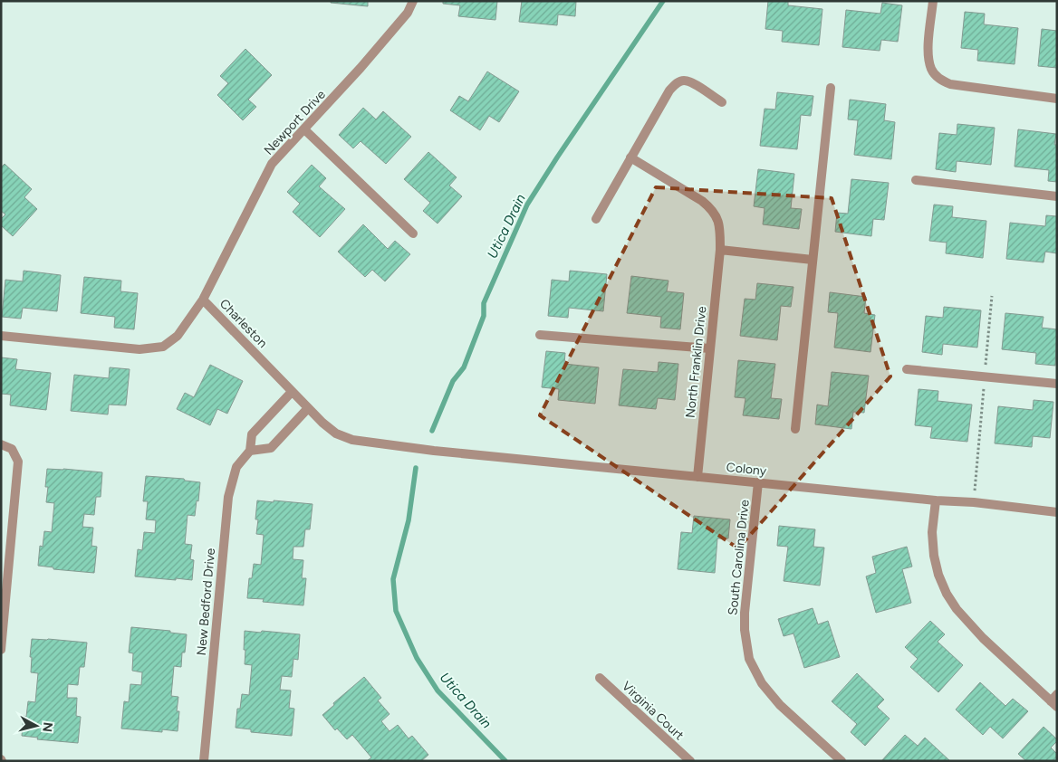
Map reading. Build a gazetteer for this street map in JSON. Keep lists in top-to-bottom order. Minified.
{"streets":{"street":["Newport Drive","Charleston","North Franklin Drive","Colony","South Carolina Drive","New Bedford Drive","Virginia Court"]},"crossings":[["Newport Drive","Charleston"],["Charleston","Colony"],["Charleston","New Bedford Drive"],["North Franklin Drive","Colony"],["Colony","South Carolina Drive"]],"water":["Utica Drain"],"north":"right"}
